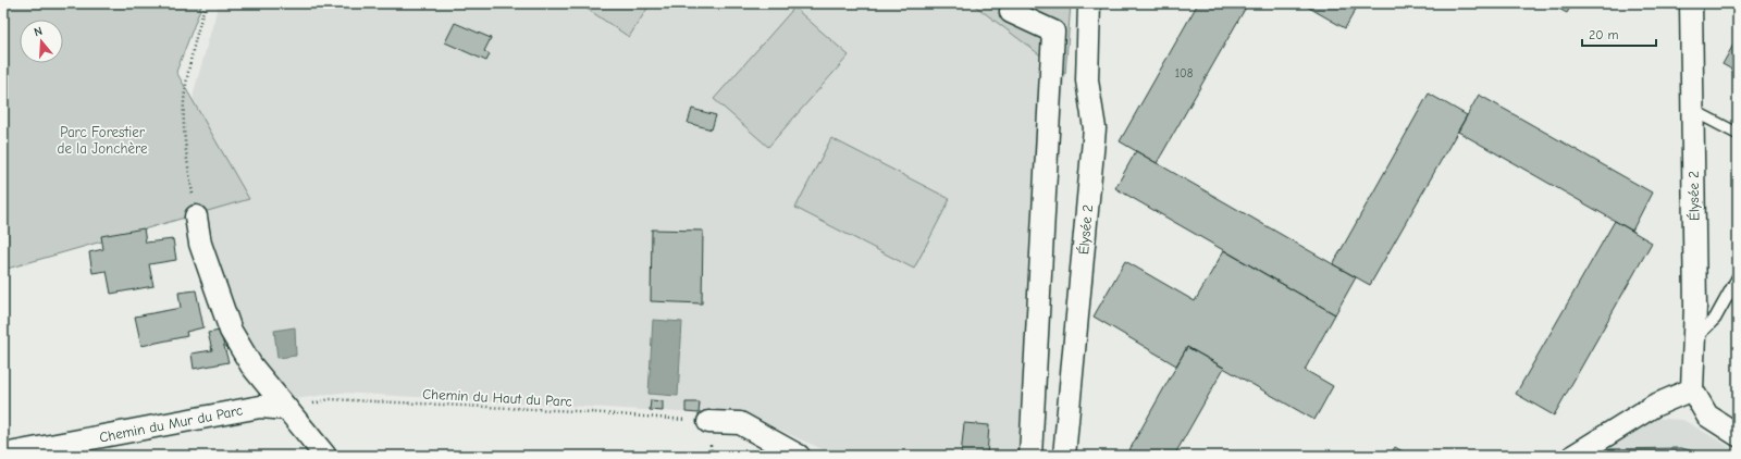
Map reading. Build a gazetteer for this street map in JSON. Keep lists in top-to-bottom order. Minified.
{"streets":{"street":["Élysée 2","Chemin du Mur du Parc"],"path":["Chemin du Haut du Parc"]},"crossings":[["Chemin du Haut du Parc","Chemin du Mur du Parc"]],"parks":["Parc Forestier de la Jonchère"],"house_numbers":["108"],"scale_bar":"20 m","north":"top"}
